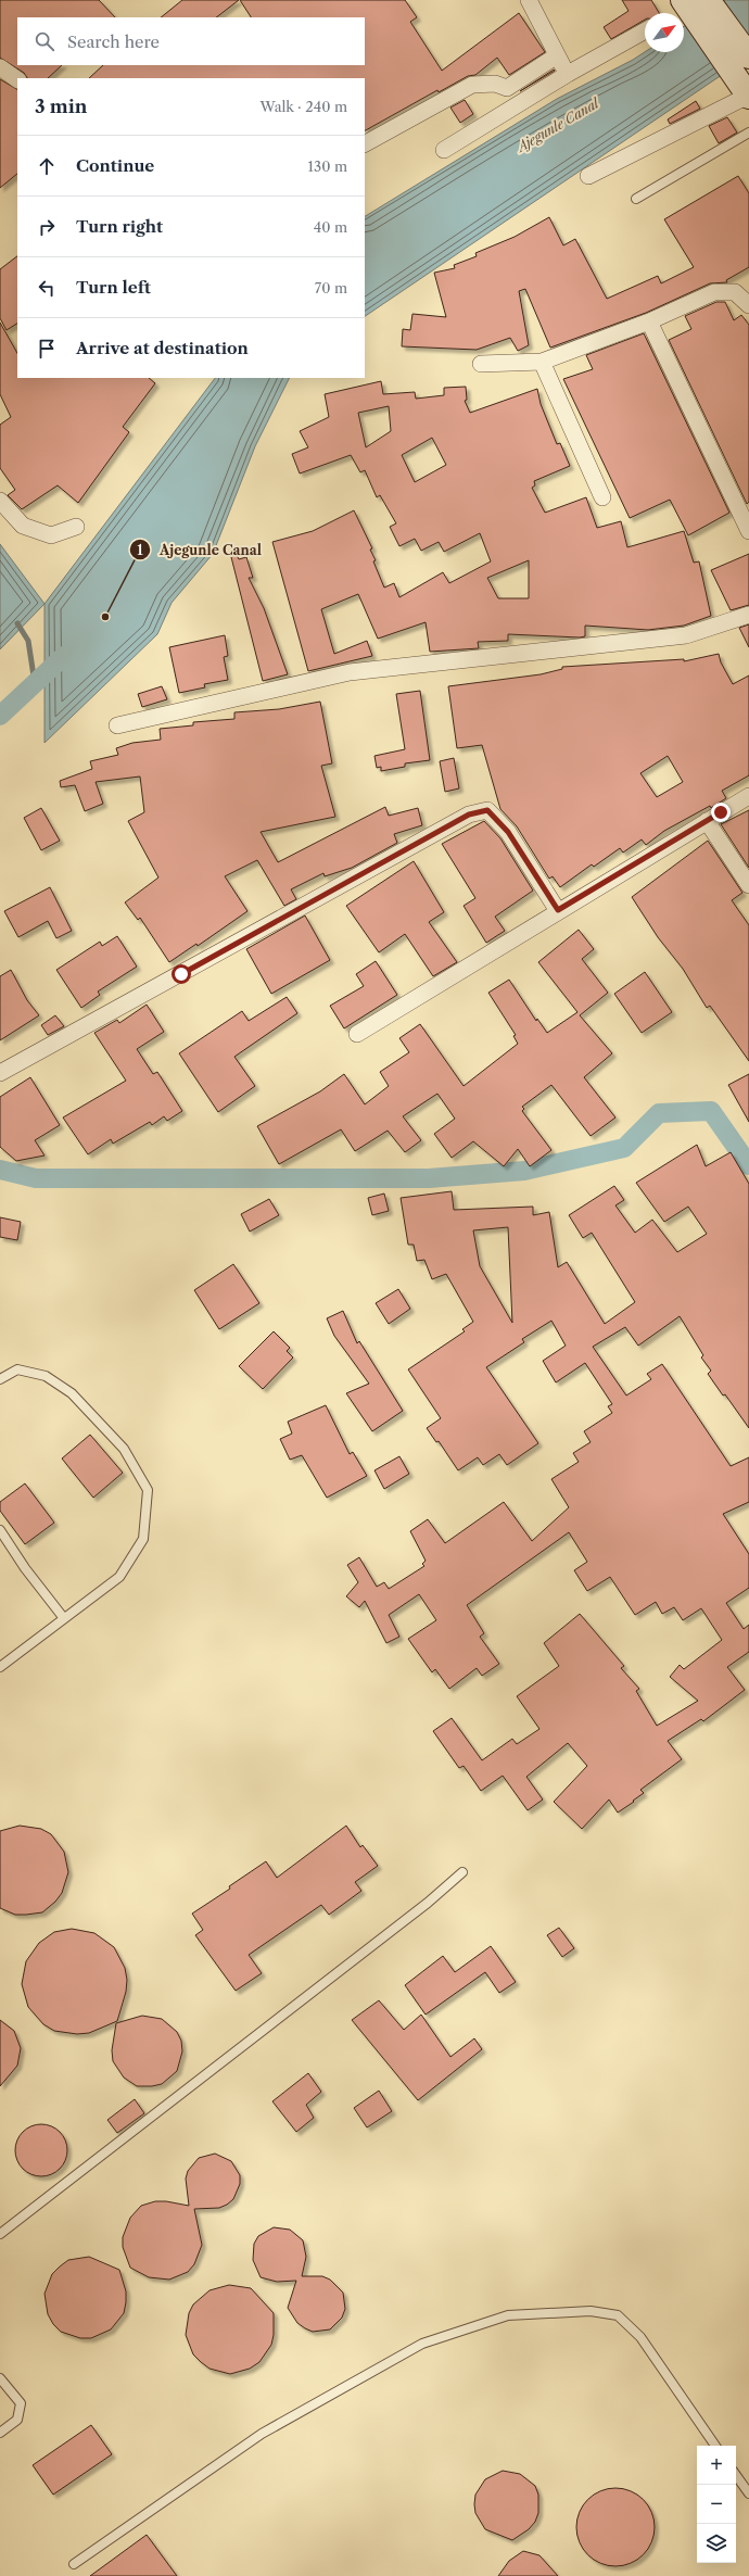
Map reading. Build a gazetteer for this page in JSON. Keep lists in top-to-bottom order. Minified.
{"water":["Ajegunle Canal"],"places":["Ajegunle Canal"],"north":"top right","page":{"search":"Search here","heading":["3 min","Walk · 240 m"],"list":[["Continue","130 m"],["Turn right","40 m"],["Turn left","70 m"],"Arrive at destination"],"map_buttons":["+","−"]}}
